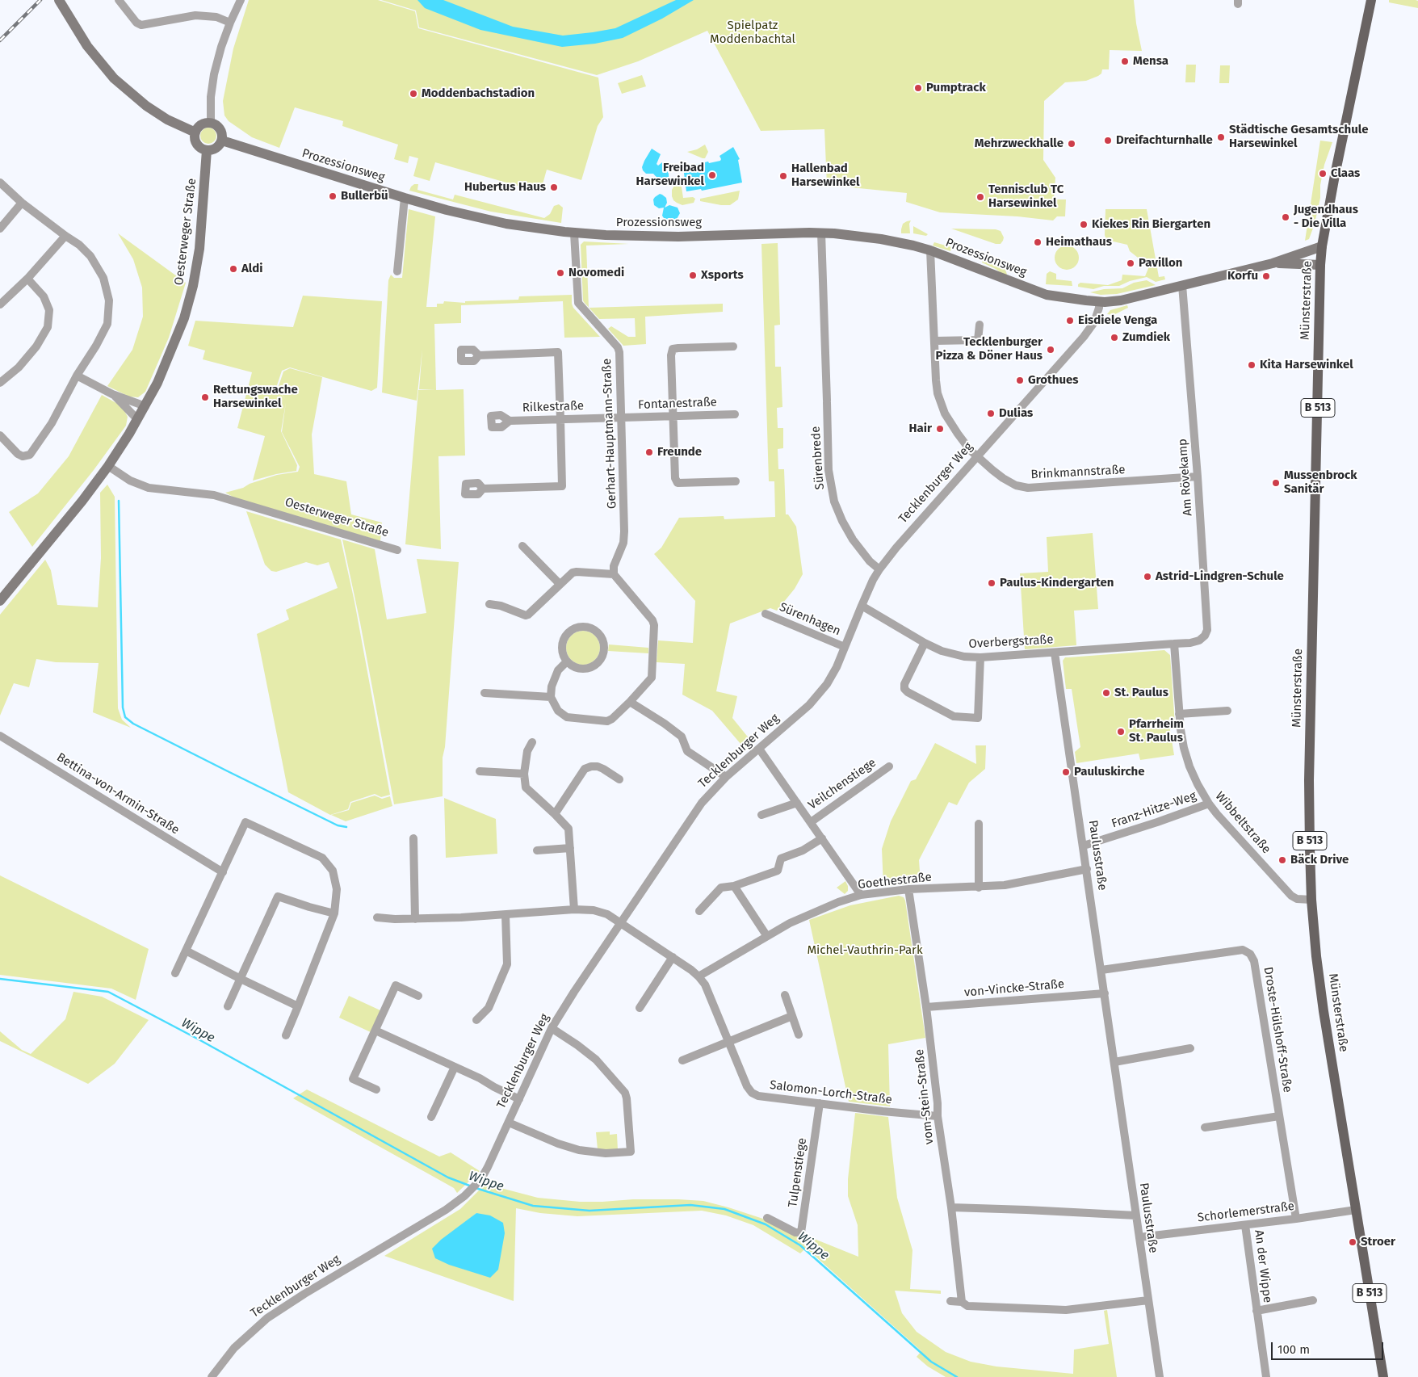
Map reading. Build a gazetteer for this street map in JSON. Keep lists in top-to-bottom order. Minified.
{"streets":{"main road":["Münsterstraße","B 513"],"street":["Prozessionsweg","Oesterweger Straße","Fontanestraße","Rilkestraße","Gerhart-Hauptmann-Straße","Sürenbrede","Brinkmannstraße","Am Rövekamp","Tecklenburger Weg","Sürenhagen","Overbergstraße","Veilchenstiege","Bettina-von-Armin-Straße","Franz-Hitze-Weg","Wibbeltstraße","Paulusstraße","Goethestraße","von-Vincke-Straße","Droste-Hülshoff-Straße","Salomon-Lorch-Straße","vom-Stein-Straße","Tulpenstiege","Schorlemerstraße","An der Wippe"]},"crossings":[["Prozessionsweg","Oesterweger Straße"],["Prozessionsweg","Gerhart-Hauptmann-Straße"],["Prozessionsweg","Sürenbrede"],["Prozessionsweg","Brinkmannstraße"],["Prozessionsweg","Tecklenburger Weg"],["Münsterstraße","Wibbeltstraße"],["Münsterstraße","Schorlemerstraße"],["Fontanestraße","Rilkestraße"],["Fontanestraße","Gerhart-Hauptmann-Straße"],["Rilkestraße","Gerhart-Hauptmann-Straße"],["Sürenbrede","Tecklenburger Weg"],["Brinkmannstraße","Am Rövekamp"],["Brinkmannstraße","Tecklenburger Weg"],["Am Rövekamp","Overbergstraße"],["Am Rövekamp","Wibbeltstraße"],["Tecklenburger Weg","Sürenhagen"],["Tecklenburger Weg","Overbergstraße"],["Tecklenburger Weg","Salomon-Lorch-Straße"],["Overbergstraße","Wibbeltstraße"],["Overbergstraße","Paulusstraße"],["Franz-Hitze-Weg","Wibbeltstraße"],["Franz-Hitze-Weg","Paulusstraße"],["Paulusstraße","Goethestraße"],["Paulusstraße","von-Vincke-Straße"],["Paulusstraße","Droste-Hülshoff-Straße"],["Paulusstraße","Schorlemerstraße"],["Goethestraße","Salomon-Lorch-Straße"],["Goethestraße","vom-Stein-Straße"],["von-Vincke-Straße","vom-Stein-Straße"],["Droste-Hülshoff-Straße","Schorlemerstraße"],["Salomon-Lorch-Straße","vom-Stein-Straße"],["Salomon-Lorch-Straße","Tulpenstiege"],["Schorlemerstraße","An der Wippe"]],"water":["Wippe"],"parks":["Spielpatz Moddenbachtal","Michel-Vauthrin-Park"],"places":["Mensa","Pumptrack","Moddenbachstadion","Städtische Gesamtschule Harsewinkel","Dreifachturnhalle","Mehrzweckhalle","Claas","Freibad Harsewinkel","Hallenbad Harsewinkel","Hubertus Haus","Bullerbü","Tennisclub TC Harsewinkel","Jugendhaus - Die Villa","Kiekes Rin Biergarten","Heimathaus","Pavillon","Aldi","Novomedi","Xsports","Korfu","Eisdiele Venga","Zumdiek","Tecklenburger Pizza & Döner Haus","Kita Harsewinkel","Grothues","Rettungswache Harsewinkel","Dulias","Hair","Freunde","Mussenbrock Sanitär","Astrid-Lindgren-Schule","Paulus-Kindergarten","St. Paulus","Pfarrheim St. Paulus","Pauluskirche","Bäck Drive","Stroer"],"scale_bar":"100 m"}
